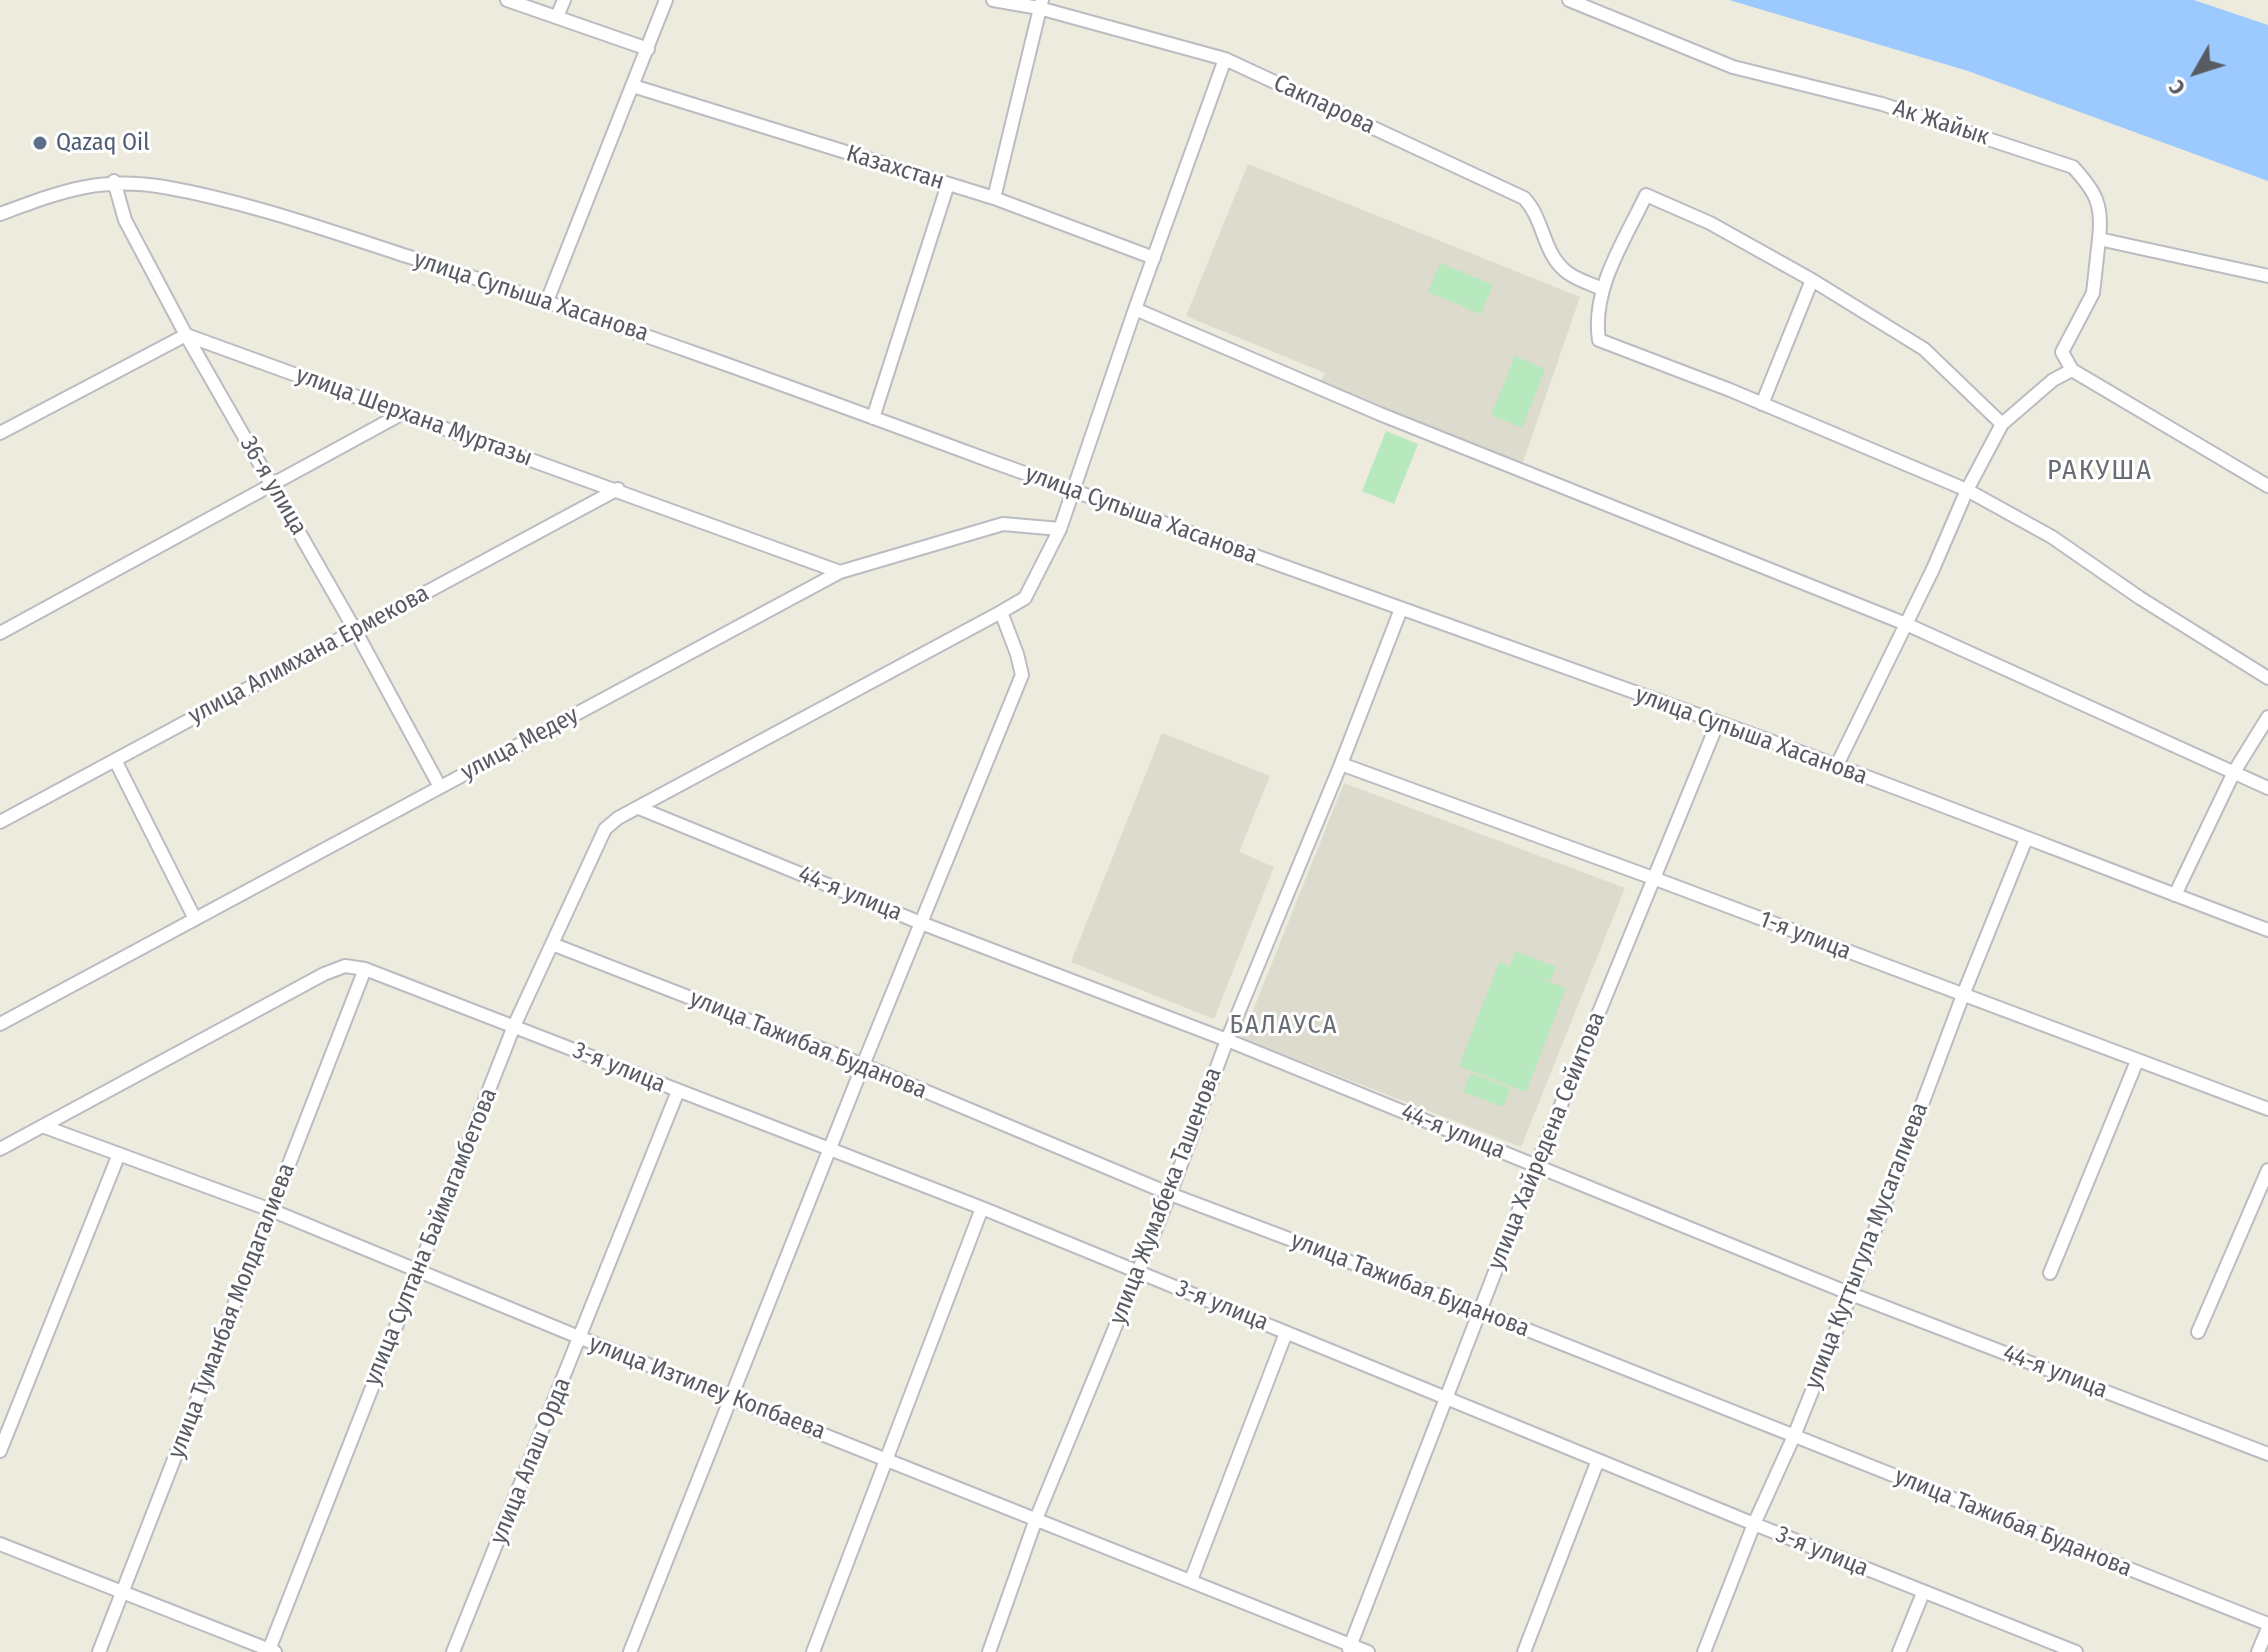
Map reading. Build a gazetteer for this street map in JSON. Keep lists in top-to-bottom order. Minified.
{"streets":{"street":["Сакпарова","Ак Жайык","Казахстан","улица Супыша Хасанова","улица Шерхана Муртазы","36-я улица","улица Алимхана Ермекова","улица Медеу","44-я улица","1-я улица","улица Тажибая Буданова","3-я улица","улица Хайредена Сейитова","улица Жумабека Ташенова","улица Султана Баймагамбетова","улица Куттыгула Мусагалиева","улица Туманбая Молдагалиева","улица Изтилеу Копбаева","улица Алаш Орда"]},"crossings":[["улица Супыша Хасанова","36-я улица"],["улица Супыша Хасанова","улица Хайредена Сейитова"],["улица Супыша Хасанова","улица Жумабека Ташенова"],["улица Супыша Хасанова","улица Куттыгула Мусагалиева"],["улица Шерхана Муртазы","36-я улица"],["улица Шерхана Муртазы","улица Алимхана Ермекова"],["улица Шерхана Муртазы","улица Медеу"],["36-я улица","улица Алимхана Ермекова"],["36-я улица","улица Медеу"],["44-я улица","улица Хайредена Сейитова"],["44-я улица","улица Жумабека Ташенова"],["44-я улица","улица Султана Баймагамбетова"],["44-я улица","улица Куттыгула Мусагалиева"],["1-я улица","улица Хайредена Сейитова"],["1-я улица","улица Жумабека Ташенова"],["1-я улица","улица Куттыгула Мусагалиева"],["улица Тажибая Буданова","улица Хайредена Сейитова"],["улица Тажибая Буданова","улица Жумабека Ташенова"],["улица Тажибая Буданова","улица Султана Баймагамбетова"],["улица Тажибая Буданова","улица Куттыгула Мусагалиева"],["3-я улица","улица Хайредена Сейитова"],["3-я улица","улица Жумабека Ташенова"],["3-я улица","улица Султана Баймагамбетова"],["3-я улица","улица Куттыгула Мусагалиева"],["3-я улица","улица Туманбая Молдагалиева"],["3-я улица","улица Алаш Орда"],["улица Хайредена Сейитова","улица Изтилеу Копбаева"],["улица Жумабека Ташенова","улица Изтилеу Копбаева"],["улица Султана Баймагамбетова","улица Изтилеу Копбаева"],["улица Туманбая Молдагалиева","улица Изтилеу Копбаева"],["улица Изтилеу Копбаева","улица Алаш Орда"]],"districts":["РАКУША","БАЛАУСА"],"places":["Qazaq Oil"],"north":"bottom left"}
